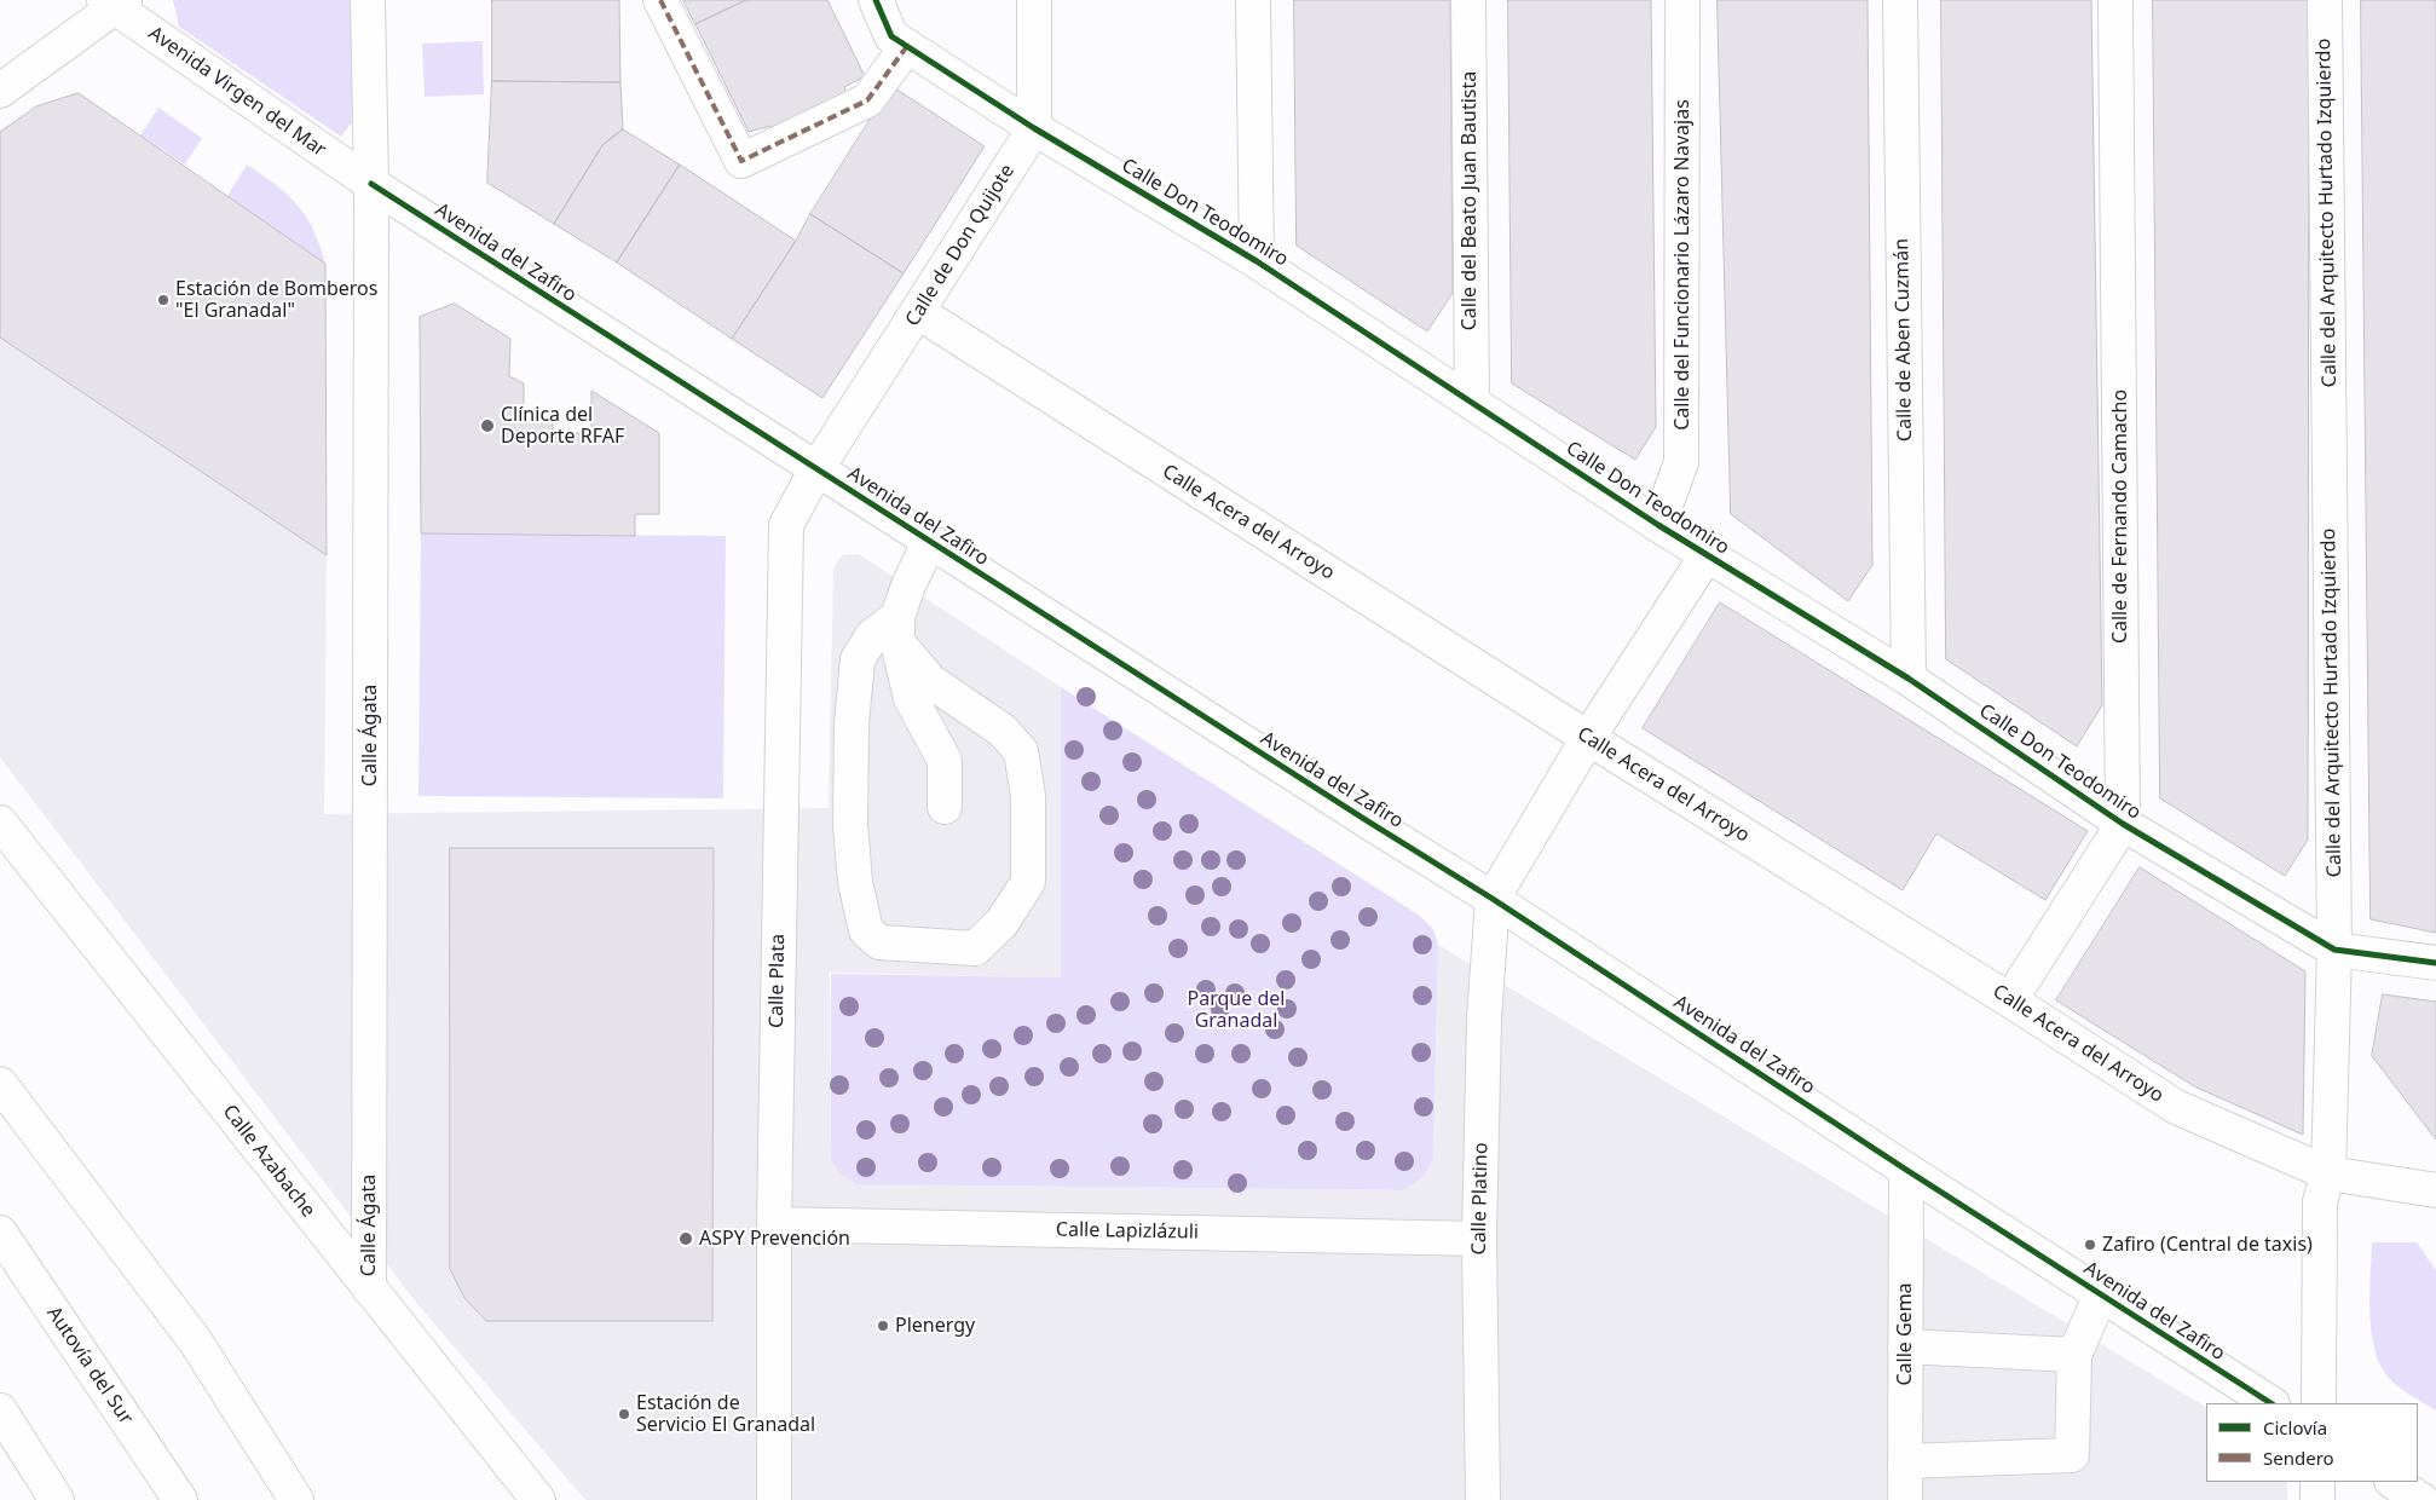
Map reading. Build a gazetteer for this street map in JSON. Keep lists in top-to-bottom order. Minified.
{"streets":{"main road":["Avenida Virgen del Mar","Calle del Beato Juan Bautista","Calle Don Teodomiro","Calle del Arquitecto Hurtado Izquierdo","Calle de Don Quijote","Avenida del Zafiro","Calle del Funcionario Lázaro Navajas","Calle de Aben Cuzmán","Calle de Fernando Camacho","Calle Acera del Arroyo","Calle Ágata","Calle Plata","Calle Azabache","Calle Platino","Calle Lapizlázuli","Calle Gema","Autovía del Sur"]},"crossings":[["Avenida Virgen del Mar","Avenida del Zafiro"],["Avenida Virgen del Mar","Calle Ágata"],["Calle del Beato Juan Bautista","Calle Don Teodomiro"],["Calle Don Teodomiro","Calle del Arquitecto Hurtado Izquierdo"],["Calle Don Teodomiro","Calle de Don Quijote"],["Calle Don Teodomiro","Calle del Funcionario Lázaro Navajas"],["Calle Don Teodomiro","Calle de Aben Cuzmán"],["Calle Don Teodomiro","Calle de Fernando Camacho"],["Calle del Arquitecto Hurtado Izquierdo","Calle Acera del Arroyo"],["Calle de Don Quijote","Avenida del Zafiro"],["Calle de Don Quijote","Calle Acera del Arroyo"],["Calle de Don Quijote","Calle Plata"],["Avenida del Zafiro","Calle Ágata"],["Avenida del Zafiro","Calle Plata"],["Avenida del Zafiro","Calle Platino"],["Avenida del Zafiro","Calle Gema"],["Calle Ágata","Calle Azabache"],["Calle Plata","Calle Lapizlázuli"],["Calle Platino","Calle Lapizlázuli"]],"parks":["Parque del Granadal"],"places":["Estación de Bomberos \"El Granadal\"","Clínica del Deporte RFAF","ASPY Prevención","Zafiro (Central de taxis)","Plenergy","Estación de Servicio El Granadal"],"legend":["Ciclovía","Sendero"]}
